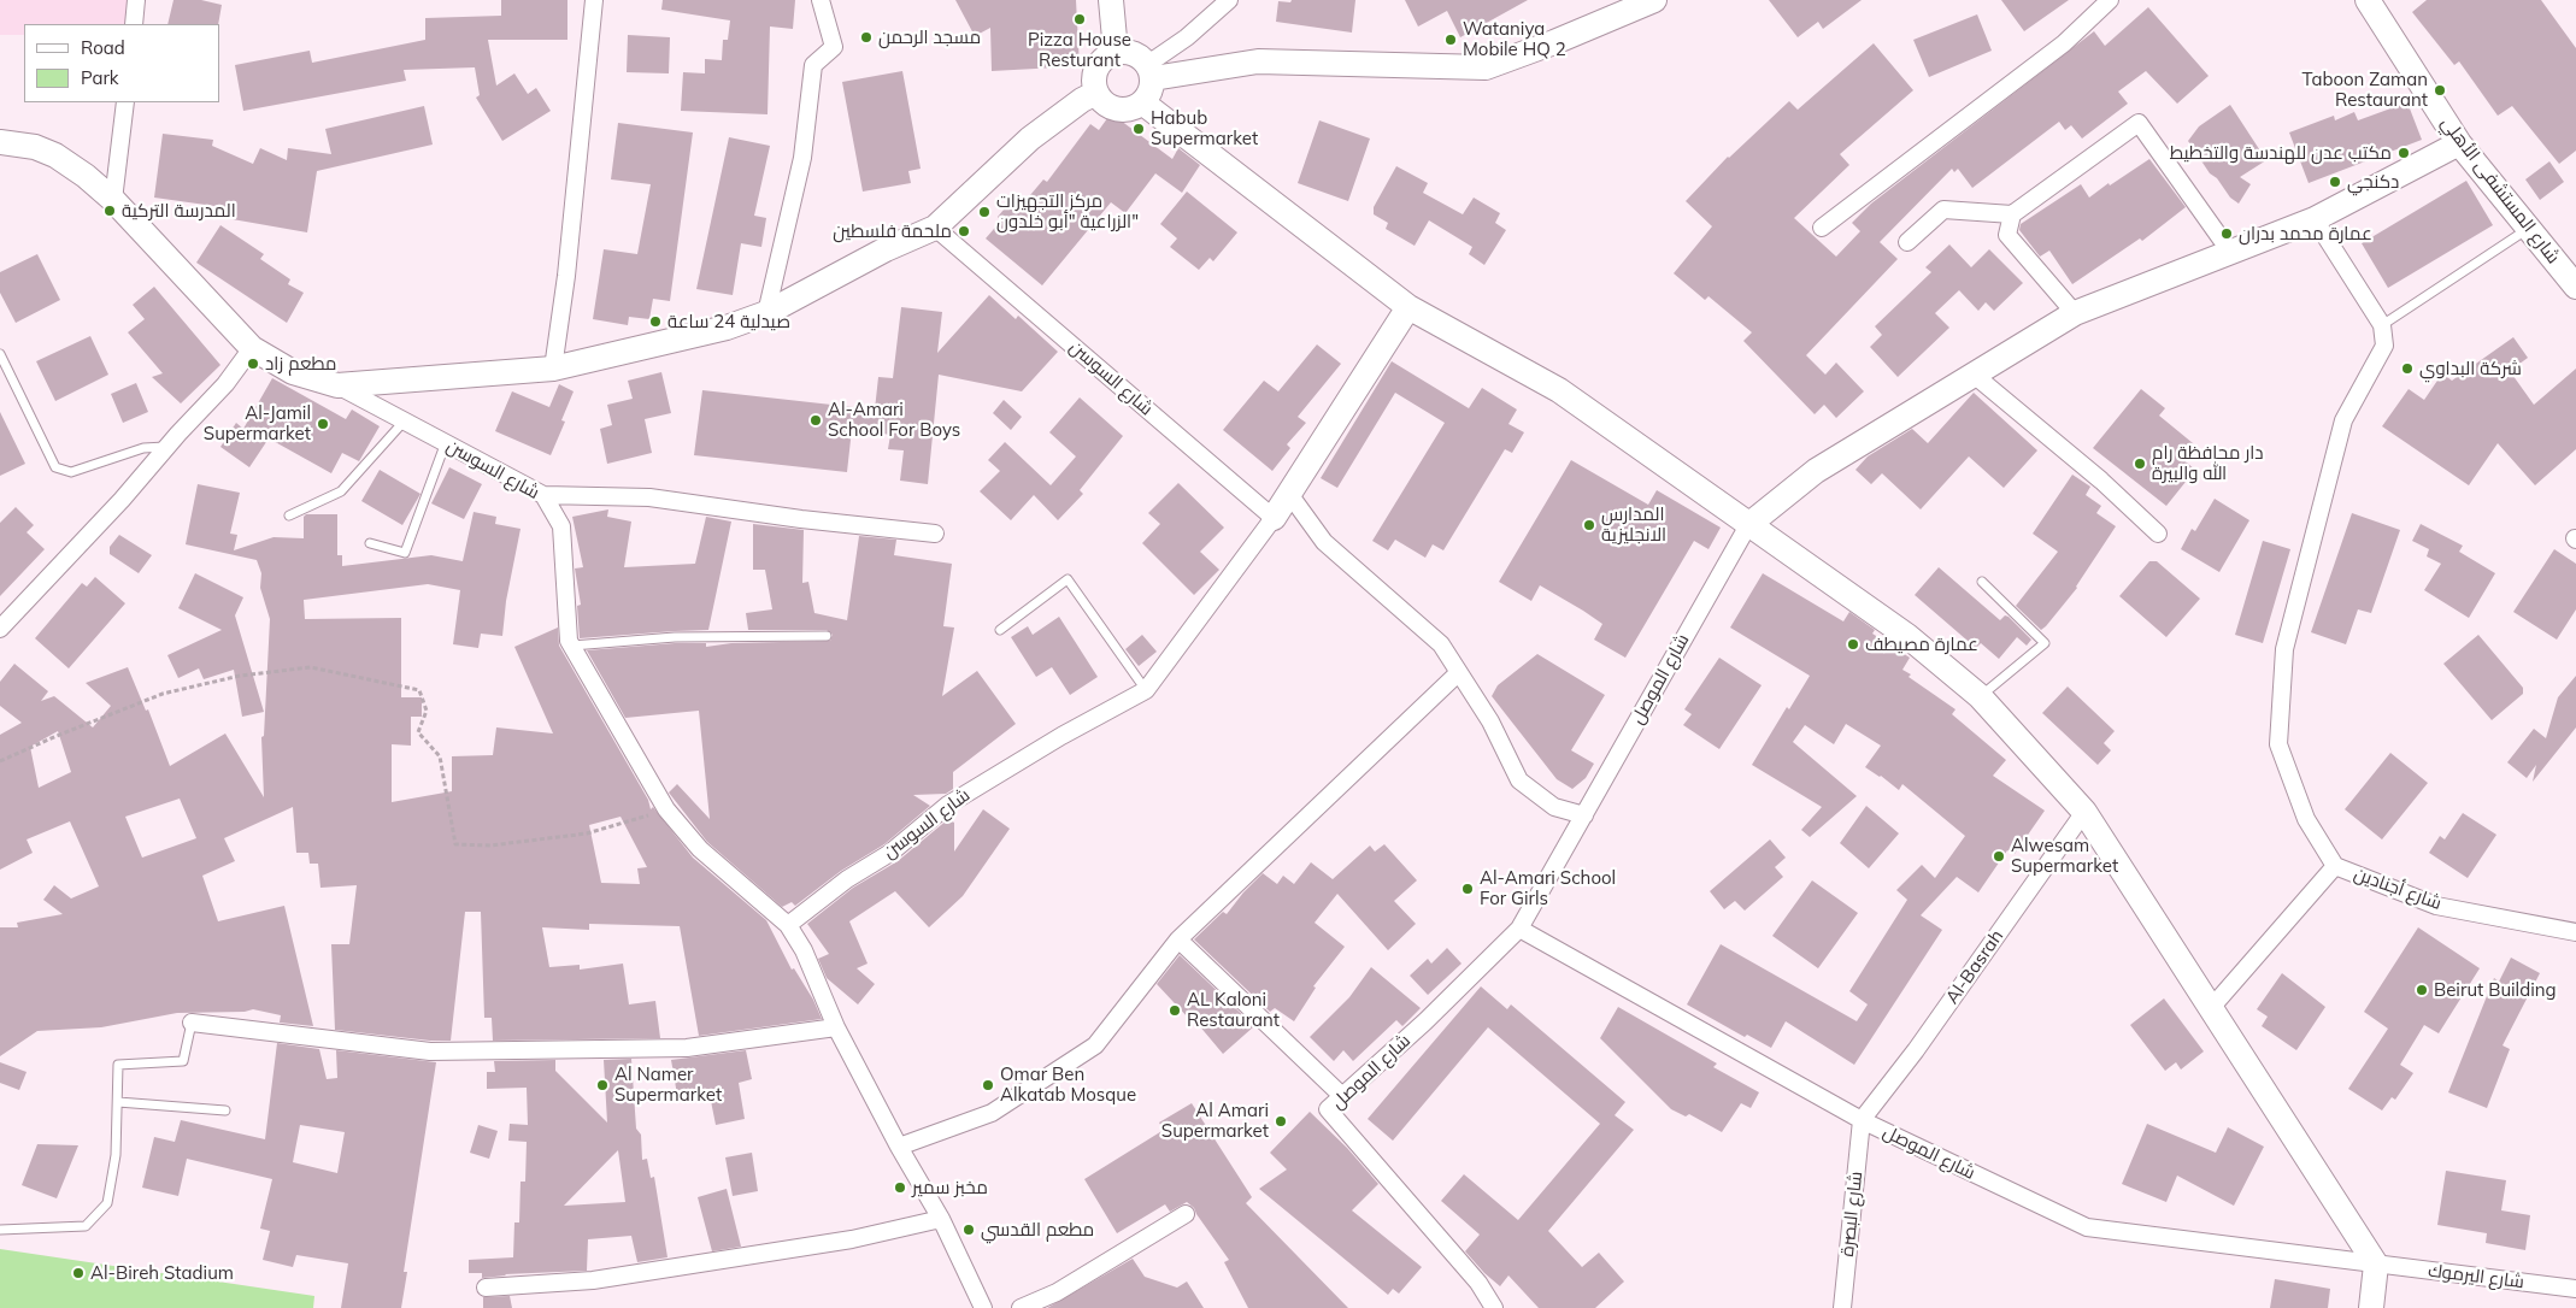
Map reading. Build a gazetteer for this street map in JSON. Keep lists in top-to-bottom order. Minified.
{"streets":{"street":["شارع المستشفى الأهلي","شارع السوسن","شارع الموصل","شارع أجنادين","Al-Basrah","شارع البصرة","شارع اليرموك"]},"crossings":[["شارع الموصل","Al-Basrah"],["شارع الموصل","شارع البصرة"],["شارع الموصل","شارع اليرموك"],["Al-Basrah","شارع البصرة"]],"places":["Pizza House Resturant","مسجد الرحمن","Wataniya Mobile HQ 2","Taboon Zaman Restaurant","Habub Supermarket","مكتب عدن للهندسة والتخطيط","دكنجي","المدرسة التركية","مركز التجهيزات الزراعية \"أبو خلدون\"","ملحمة فلسطين","عمارة محمد بدران","صيدلية 24 ساعة","مطعم زاد","شركة البداوي","Al-Amari School For Boys","Al-Jamil Supermarket","دار محافظة رام الله والبيرة","المدارس الانجليزية","عمارة مصيطف","Alwesam Supermarket","Al-Amari School For Girls","Beirut Building","AL Kaloni Restaurant","Al Namer Supermarket","Omar Ben Alkatab Mosque","Al Amari Supermarket","مخبز سمير","مطعم القدسي","Al-Bireh Stadium"],"legend":["Road","Park"]}
